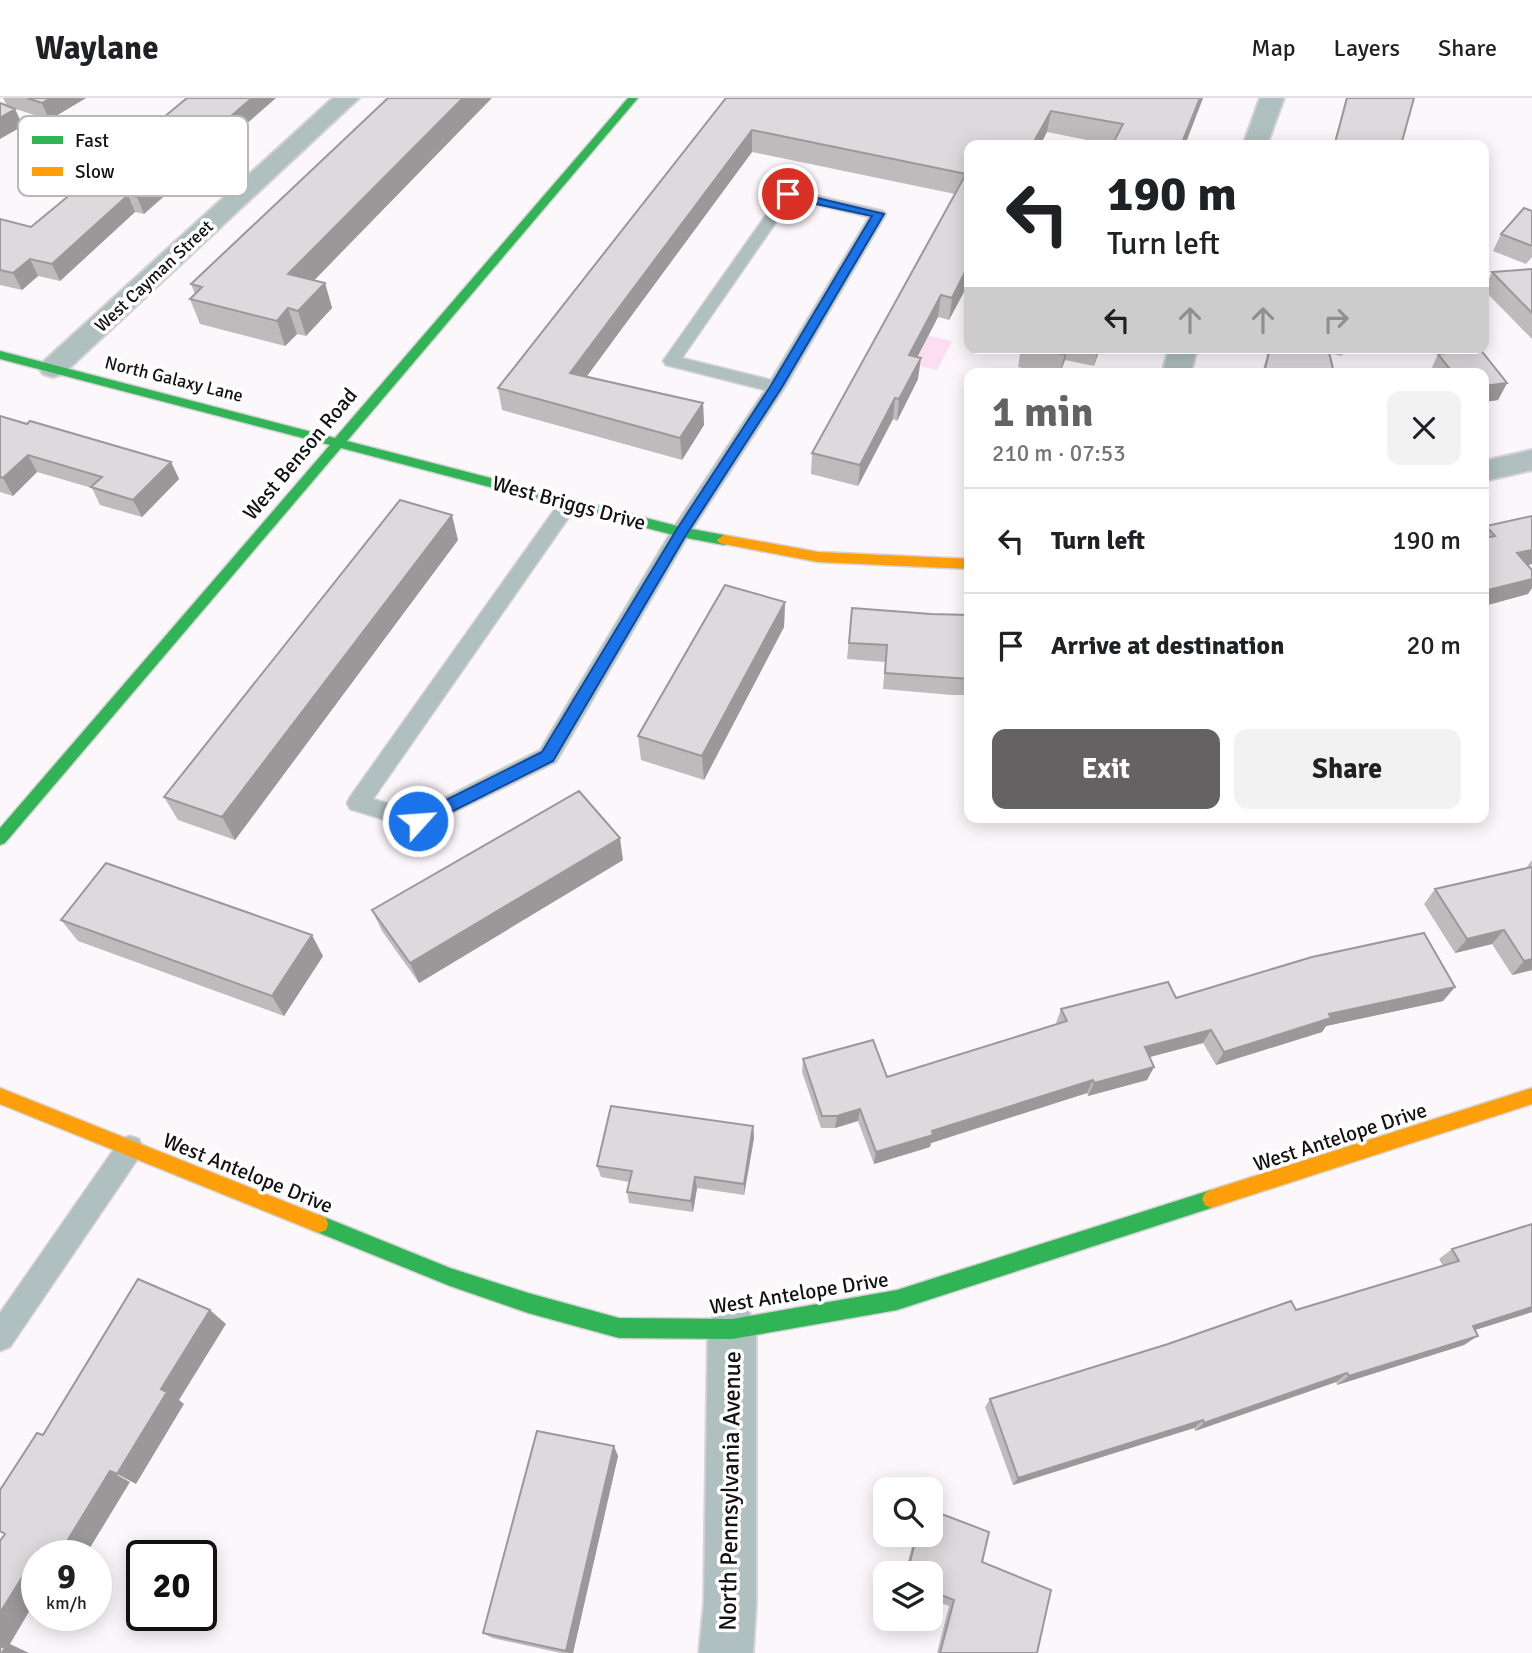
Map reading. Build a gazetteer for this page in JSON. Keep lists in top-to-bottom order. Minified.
{"streets":{"street":["West Cayman Street","North Galaxy Lane","West Benson Road","West Briggs Drive","West Antelope Drive","North Pennsylvania Avenue"]},"crossings":[["West Cayman Street","North Galaxy Lane"],["North Galaxy Lane","West Benson Road"],["North Galaxy Lane","West Briggs Drive"],["West Benson Road","West Briggs Drive"],["West Antelope Drive","North Pennsylvania Avenue"]],"legend":["Fast","Slow"],"page":{"header":"Waylane","nav":["Map","Layers","Share"],"turn":["190 m","Turn left"],"heading":["1 min","210 m · 07:53"],"list":[{"name":"Turn left","value":"190 m"},{"name":"Arrive at destination","value":"20 m"}],"buttons":["Exit","Share"],"speed":"9 km/h","limit":"20"}}
